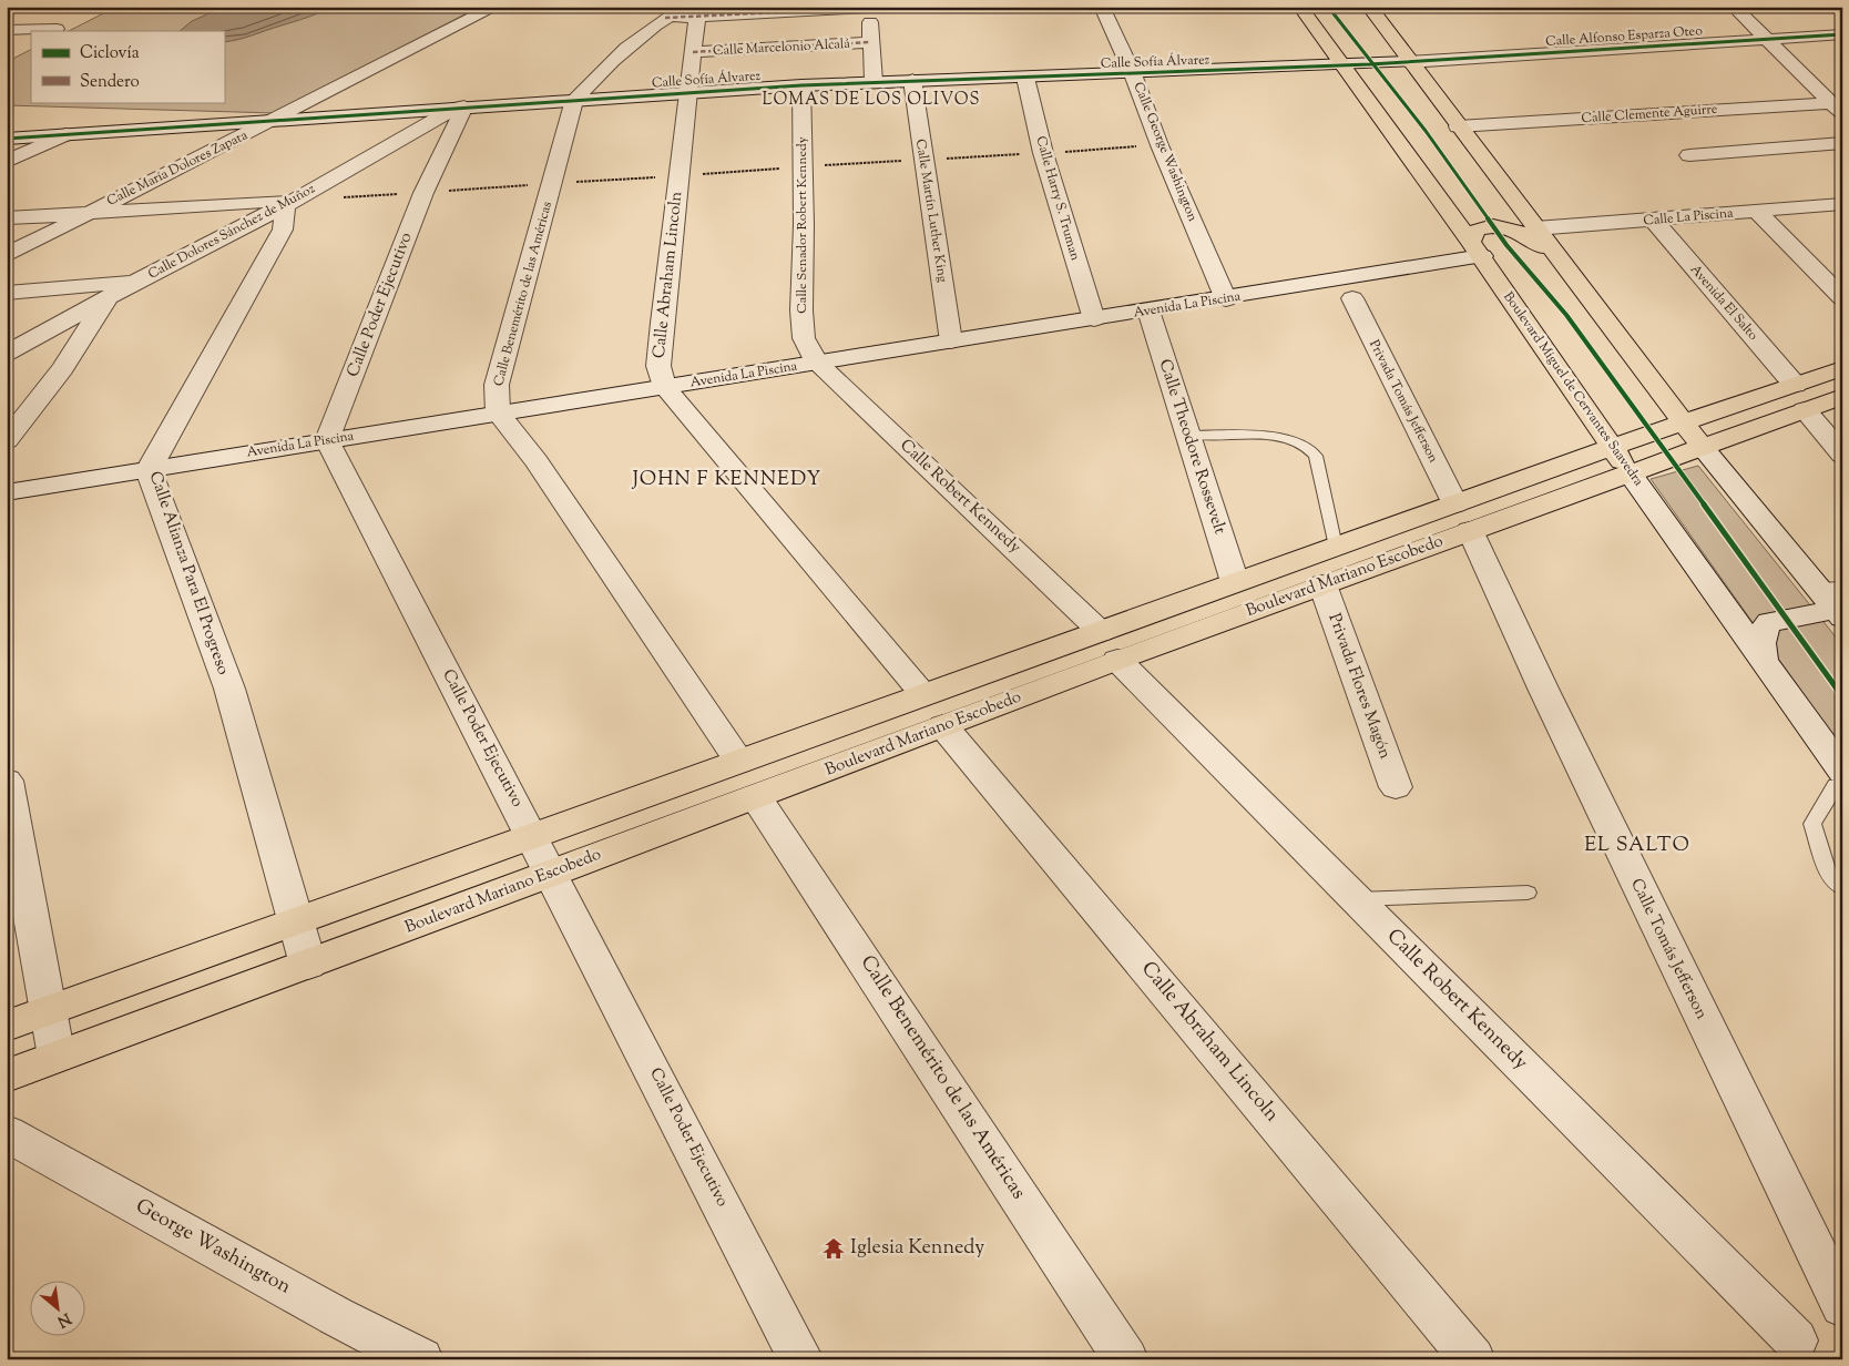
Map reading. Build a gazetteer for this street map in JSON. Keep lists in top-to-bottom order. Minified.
{"streets":{"main road":["Boulevard Miguel de Cervantes Saavedra","Boulevard Mariano Escobedo"],"street":["Calle Alfonso Esparza Oteo","Calle Marcelonio Alcalá","Calle Sofía Álvarez","Calle Clemente Aguirre","Calle George Washington","Calle María Dolores Zapata","Calle Harry S. Truman","Calle Martín Luther King","Calle La Piscina","Calle Senador Robert Kennedy","Calle Dolores Sánchez de Muñoz","Calle Abraham Lincoln","Calle Benemérito de las Américas","Avenida El Salto","Calle Poder Ejecutivo","Avenida La Piscina","Privada Tomás Jefferson","Calle Theodore Rossevelt","Calle Robert Kennedy","Calle Alianza Para El Progreso","Privada Flores Magón","Calle Tomás Jefferson","George Washington"]},"crossings":[["Calle Alfonso Esparza Oteo","Calle Sofía Álvarez"],["Calle Marcelonio Alcalá","Calle Abraham Lincoln"],["Calle Sofía Álvarez","Calle George Washington"],["Calle Sofía Álvarez","Calle María Dolores Zapata"],["Calle Sofía Álvarez","Calle Harry S. Truman"],["Calle Sofía Álvarez","Calle Martín Luther King"],["Calle Sofía Álvarez","Calle Senador Robert Kennedy"],["Calle Sofía Álvarez","Calle Dolores Sánchez de Muñoz"],["Calle Sofía Álvarez","Calle Abraham Lincoln"],["Calle Sofía Álvarez","Calle Benemérito de las Américas"],["Calle Sofía Álvarez","Calle Poder Ejecutivo"],["Calle Sofía Álvarez","Boulevard Miguel de Cervantes Saavedra"],["Calle George Washington","Avenida La Piscina"],["Calle Harry S. Truman","Avenida La Piscina"],["Calle Martín Luther King","Avenida La Piscina"],["Calle La Piscina","Avenida El Salto"],["Calle Senador Robert Kennedy","Avenida La Piscina"],["Calle Senador Robert Kennedy","Calle Robert Kennedy"],["Calle Dolores Sánchez de Muñoz","Calle Poder Ejecutivo"],["Calle Dolores Sánchez de Muñoz","Calle Alianza Para El Progreso"],["Calle Abraham Lincoln","Calle Benemérito de las Américas"],["Calle Abraham Lincoln","Avenida La Piscina"],["Calle Abraham Lincoln","Boulevard Mariano Escobedo"],["Calle Benemérito de las Américas","Avenida La Piscina"],["Calle Benemérito de las Américas","Boulevard Mariano Escobedo"],["Avenida El Salto","Boulevard Mariano Escobedo"],["Calle Poder Ejecutivo","Avenida La Piscina"],["Calle Poder Ejecutivo","Boulevard Mariano Escobedo"],["Avenida La Piscina","Boulevard Miguel de Cervantes Saavedra"],["Avenida La Piscina","Calle Theodore Rossevelt"],["Avenida La Piscina","Calle Robert Kennedy"],["Avenida La Piscina","Calle Alianza Para El Progreso"],["Boulevard Miguel de Cervantes Saavedra","Boulevard Mariano Escobedo"],["Privada Tomás Jefferson","Boulevard Mariano Escobedo"],["Privada Tomás Jefferson","Calle Tomás Jefferson"],["Calle Theodore Rossevelt","Boulevard Mariano Escobedo"],["Calle Robert Kennedy","Boulevard Mariano Escobedo"],["Calle Alianza Para El Progreso","Boulevard Mariano Escobedo"],["Boulevard Mariano Escobedo","Privada Flores Magón"],["Boulevard Mariano Escobedo","Calle Tomás Jefferson"]],"districts":["LOMAS DE LOS OLIVOS","JOHN F KENNEDY","EL SALTO"],"places":{"temple":["Iglesia Kennedy"]},"legend":["Ciclovía","Sendero"],"north":"bottom right"}
